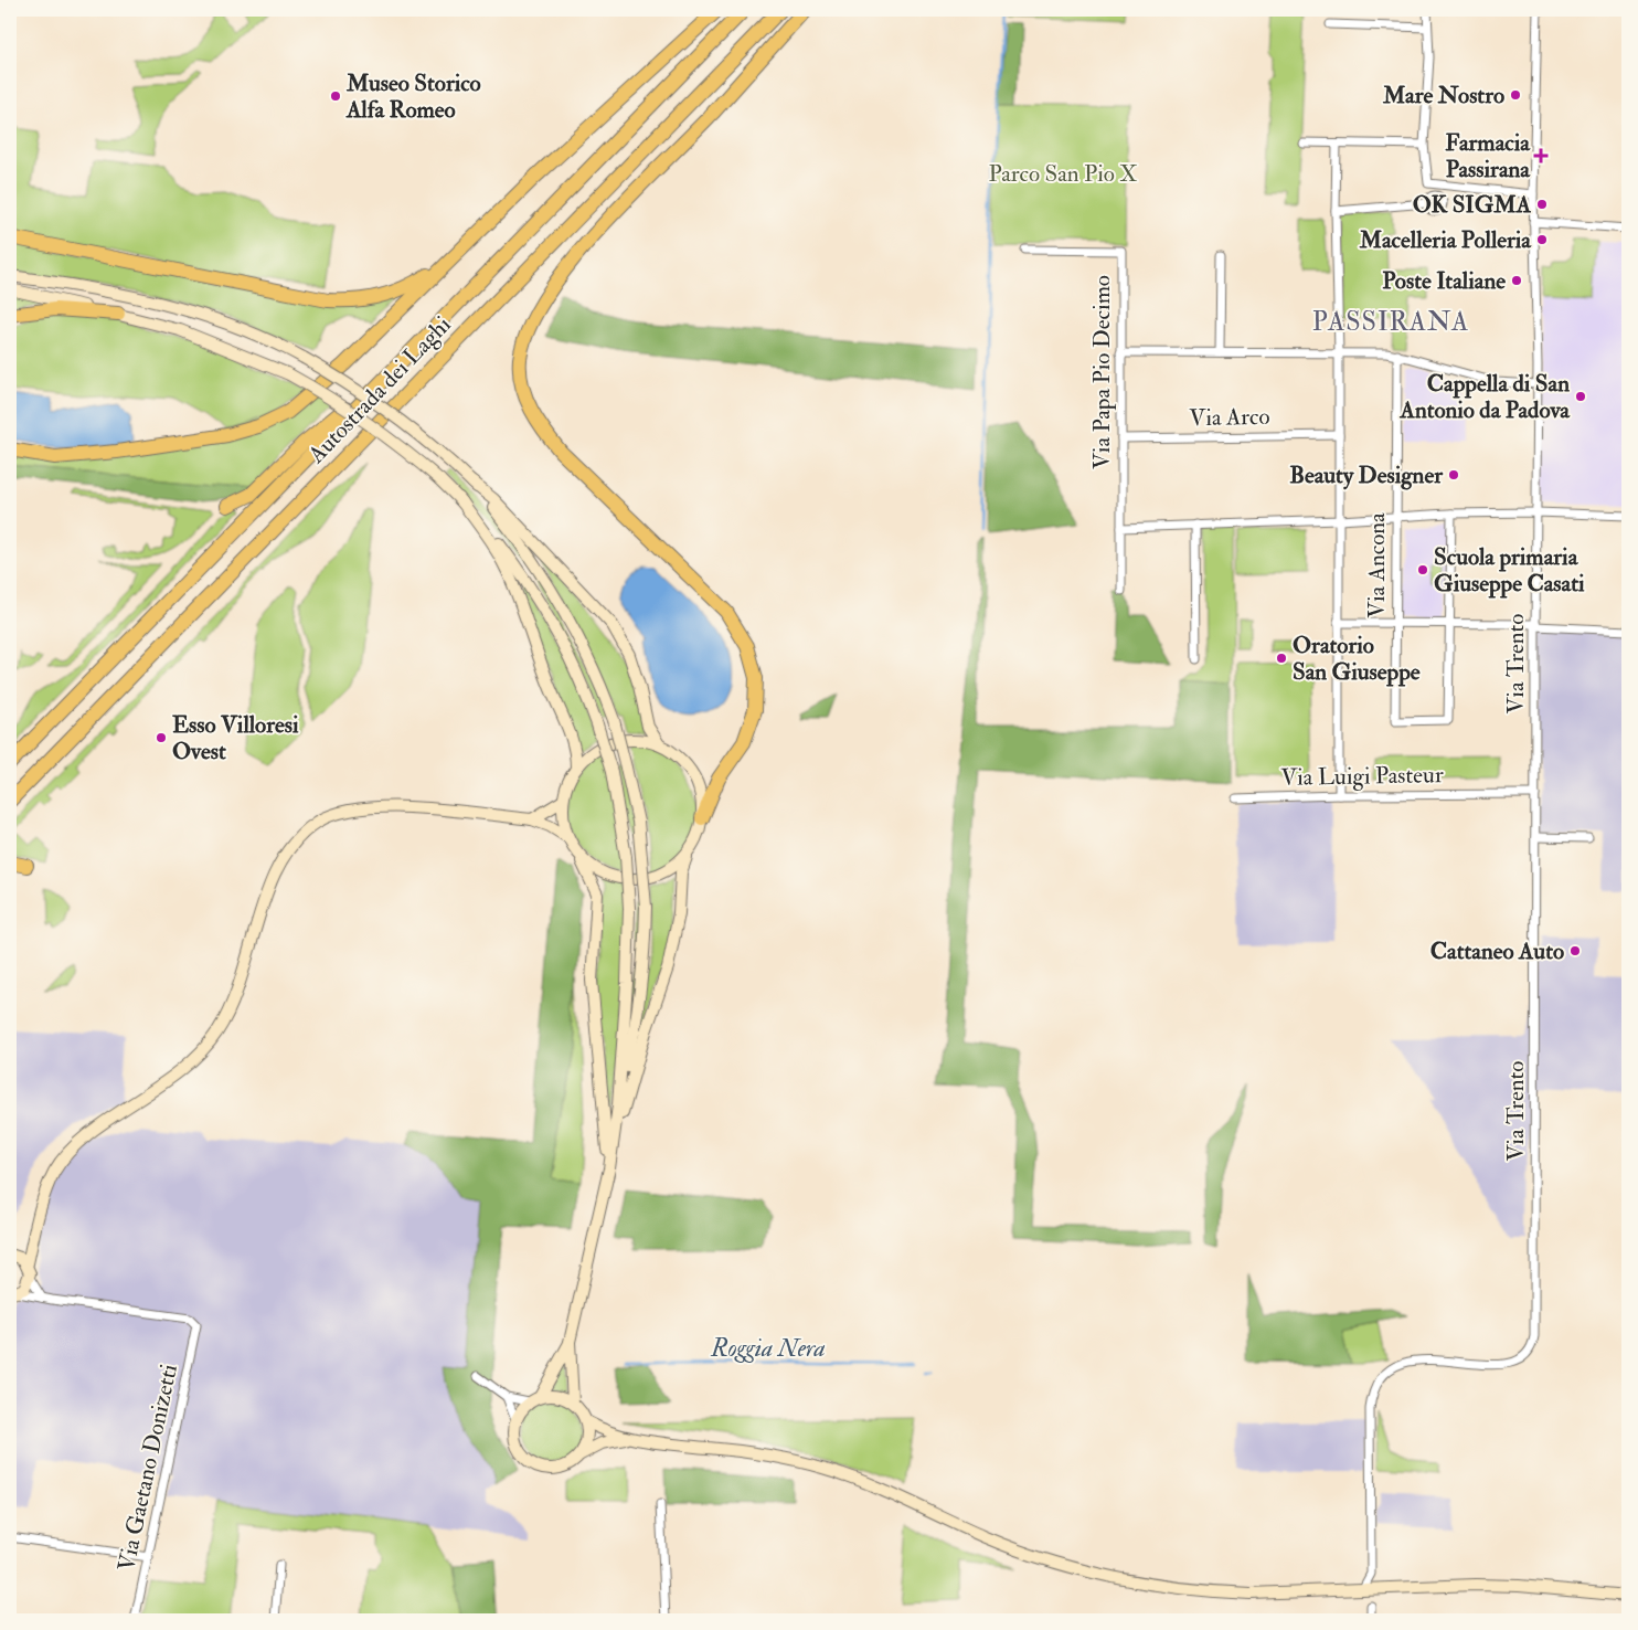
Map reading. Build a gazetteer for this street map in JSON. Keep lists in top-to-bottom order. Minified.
{"streets":{"highway":["Autostrada dei Laghi"],"street":["Via Papa Pio Decimo","Via Arco","Via Ancona","Via Trento","Via Luigi Pasteur","Via Gaetano Donizetti"]},"crossings":[["Via Papa Pio Decimo","Via Arco"],["Via Trento","Via Luigi Pasteur"]],"districts":["PASSIRANA"],"water":["Roggia Nera"],"parks":["Parco San Pio X"],"places":{"other":["Mare Nostro","Museo Storico Alfa Romeo","OK SIGMA","Macelleria Polleria","Poste Italiane","Cappella di San Antonio da Padova","Beauty Designer","Scuola primaria Giuseppe Casati","Oratorio San Giuseppe","Esso Villoresi Ovest","Cattaneo Auto"],"health":["Farmacia Passirana"]}}
